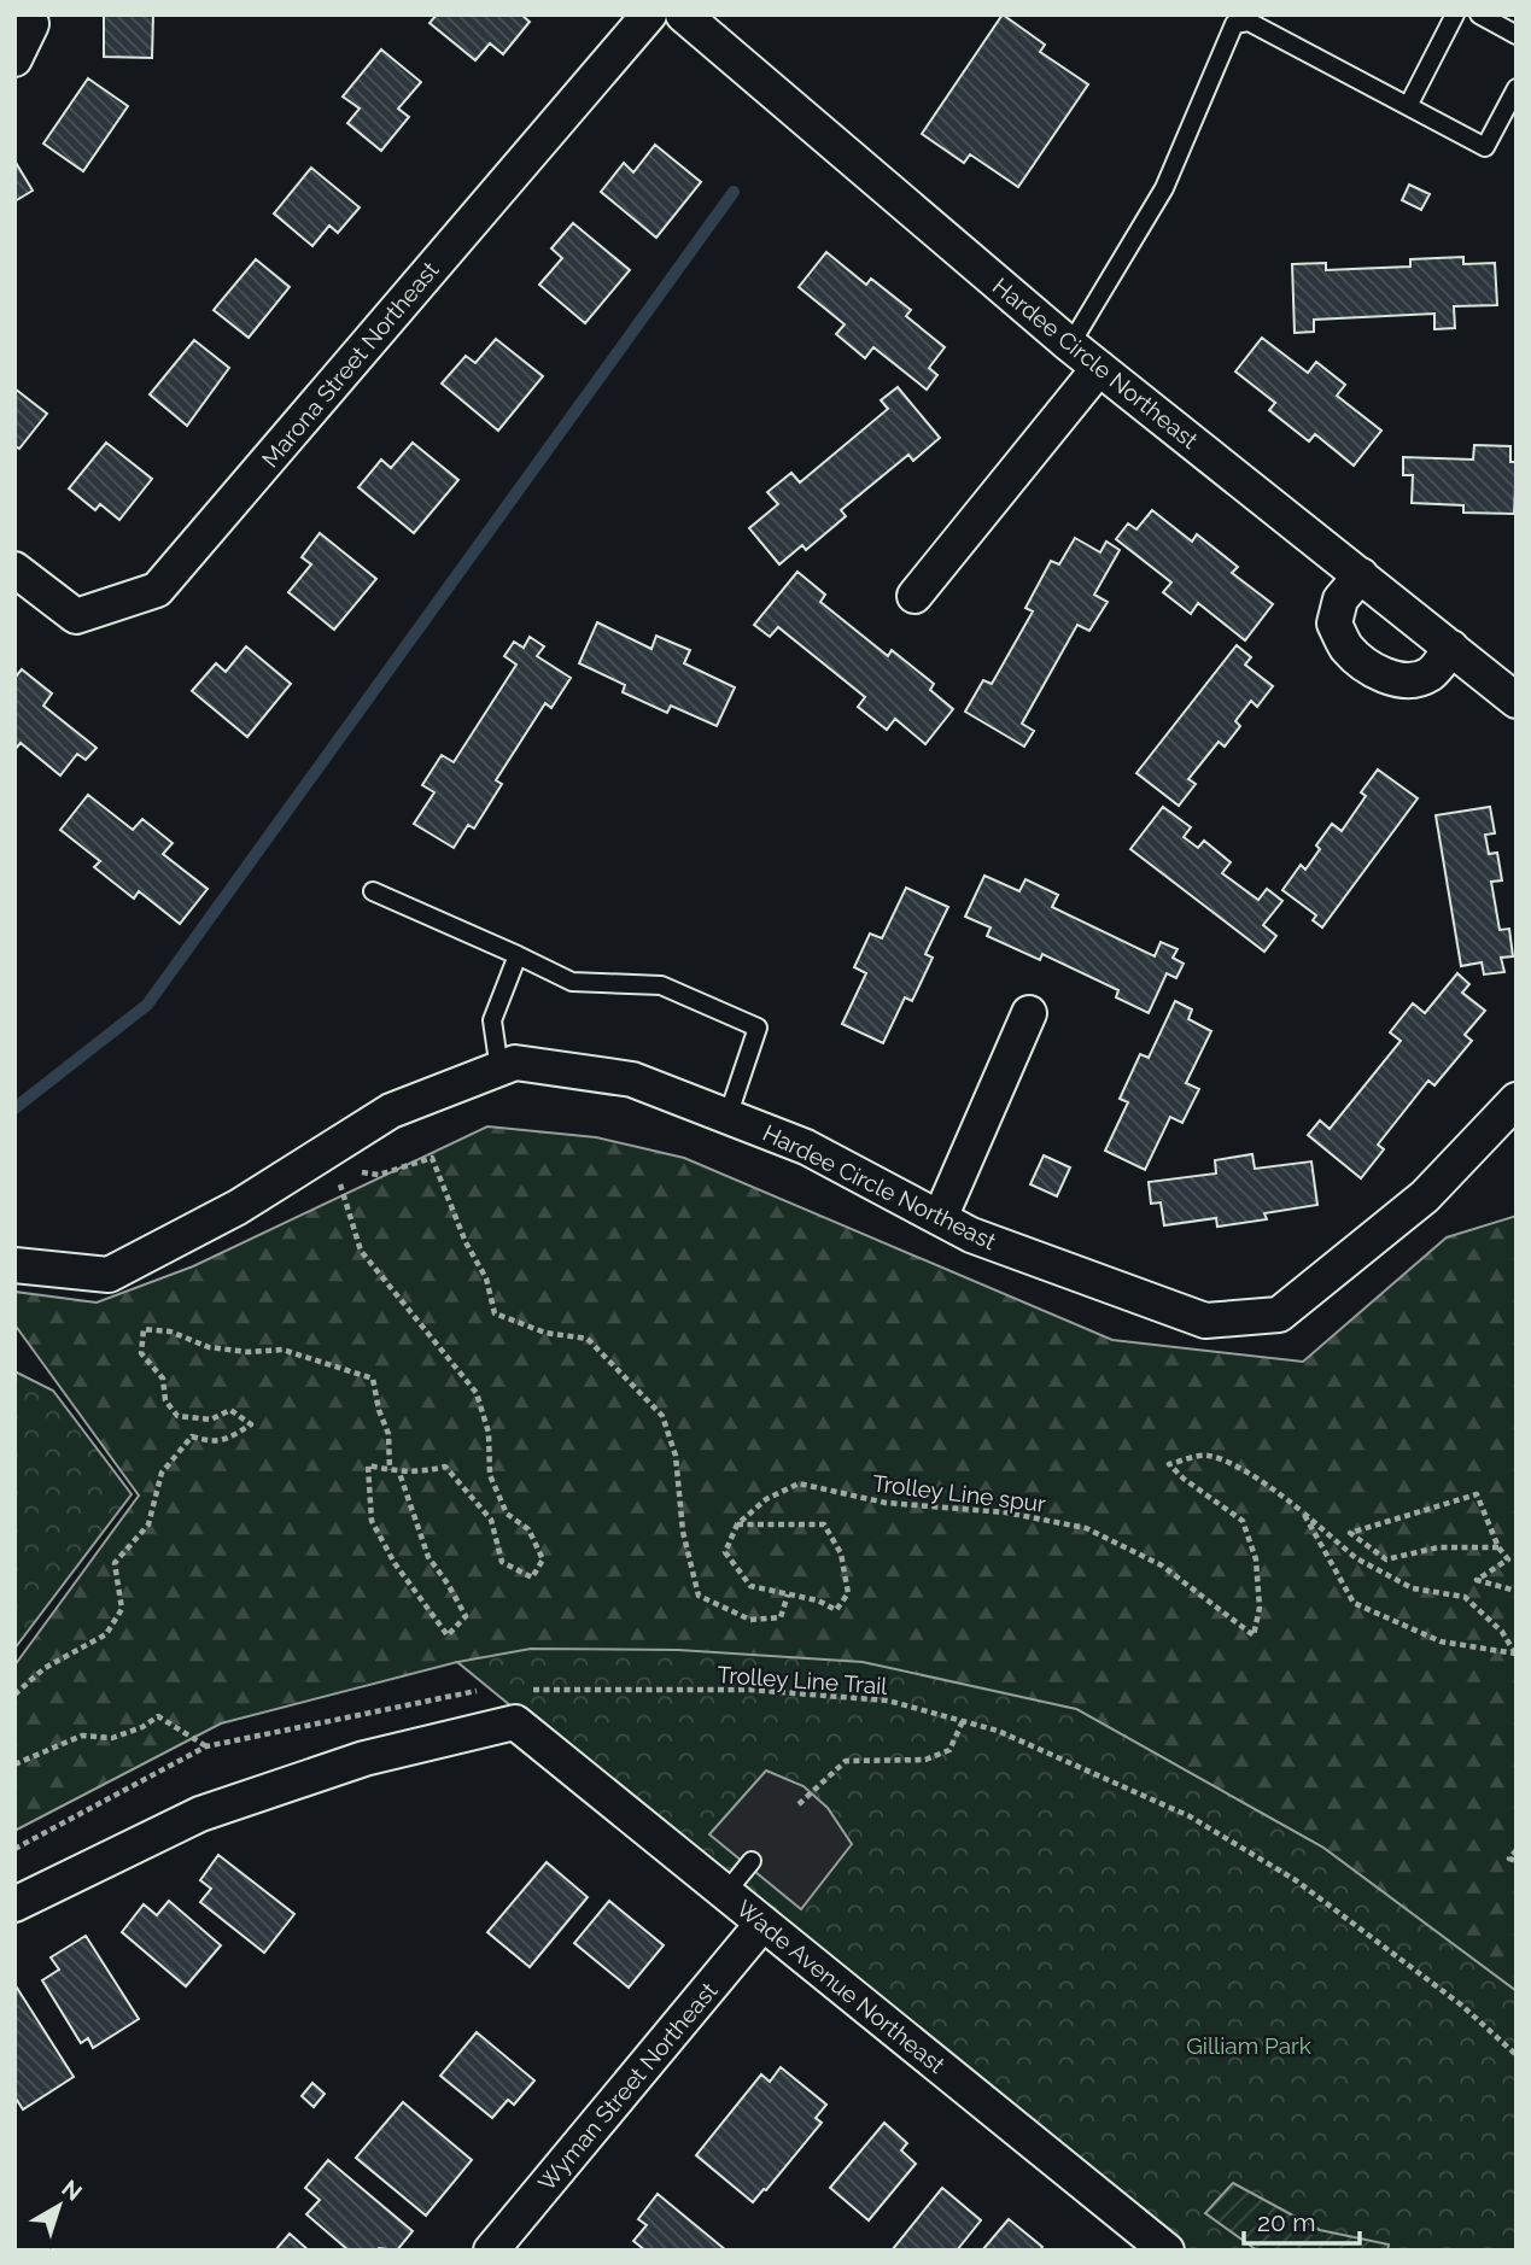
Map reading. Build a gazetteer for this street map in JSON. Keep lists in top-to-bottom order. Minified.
{"streets":{"street":["Hardee Circle Northeast","Marona Street Northeast","Wade Avenue Northeast","Wyman Street Northeast"],"path":["Trolley Line spur","Trolley Line Trail"]},"crossings":[["Wade Avenue Northeast","Wyman Street Northeast"]],"parks":["Gilliam Park"],"scale_bar":"20 m","north":"top right"}
